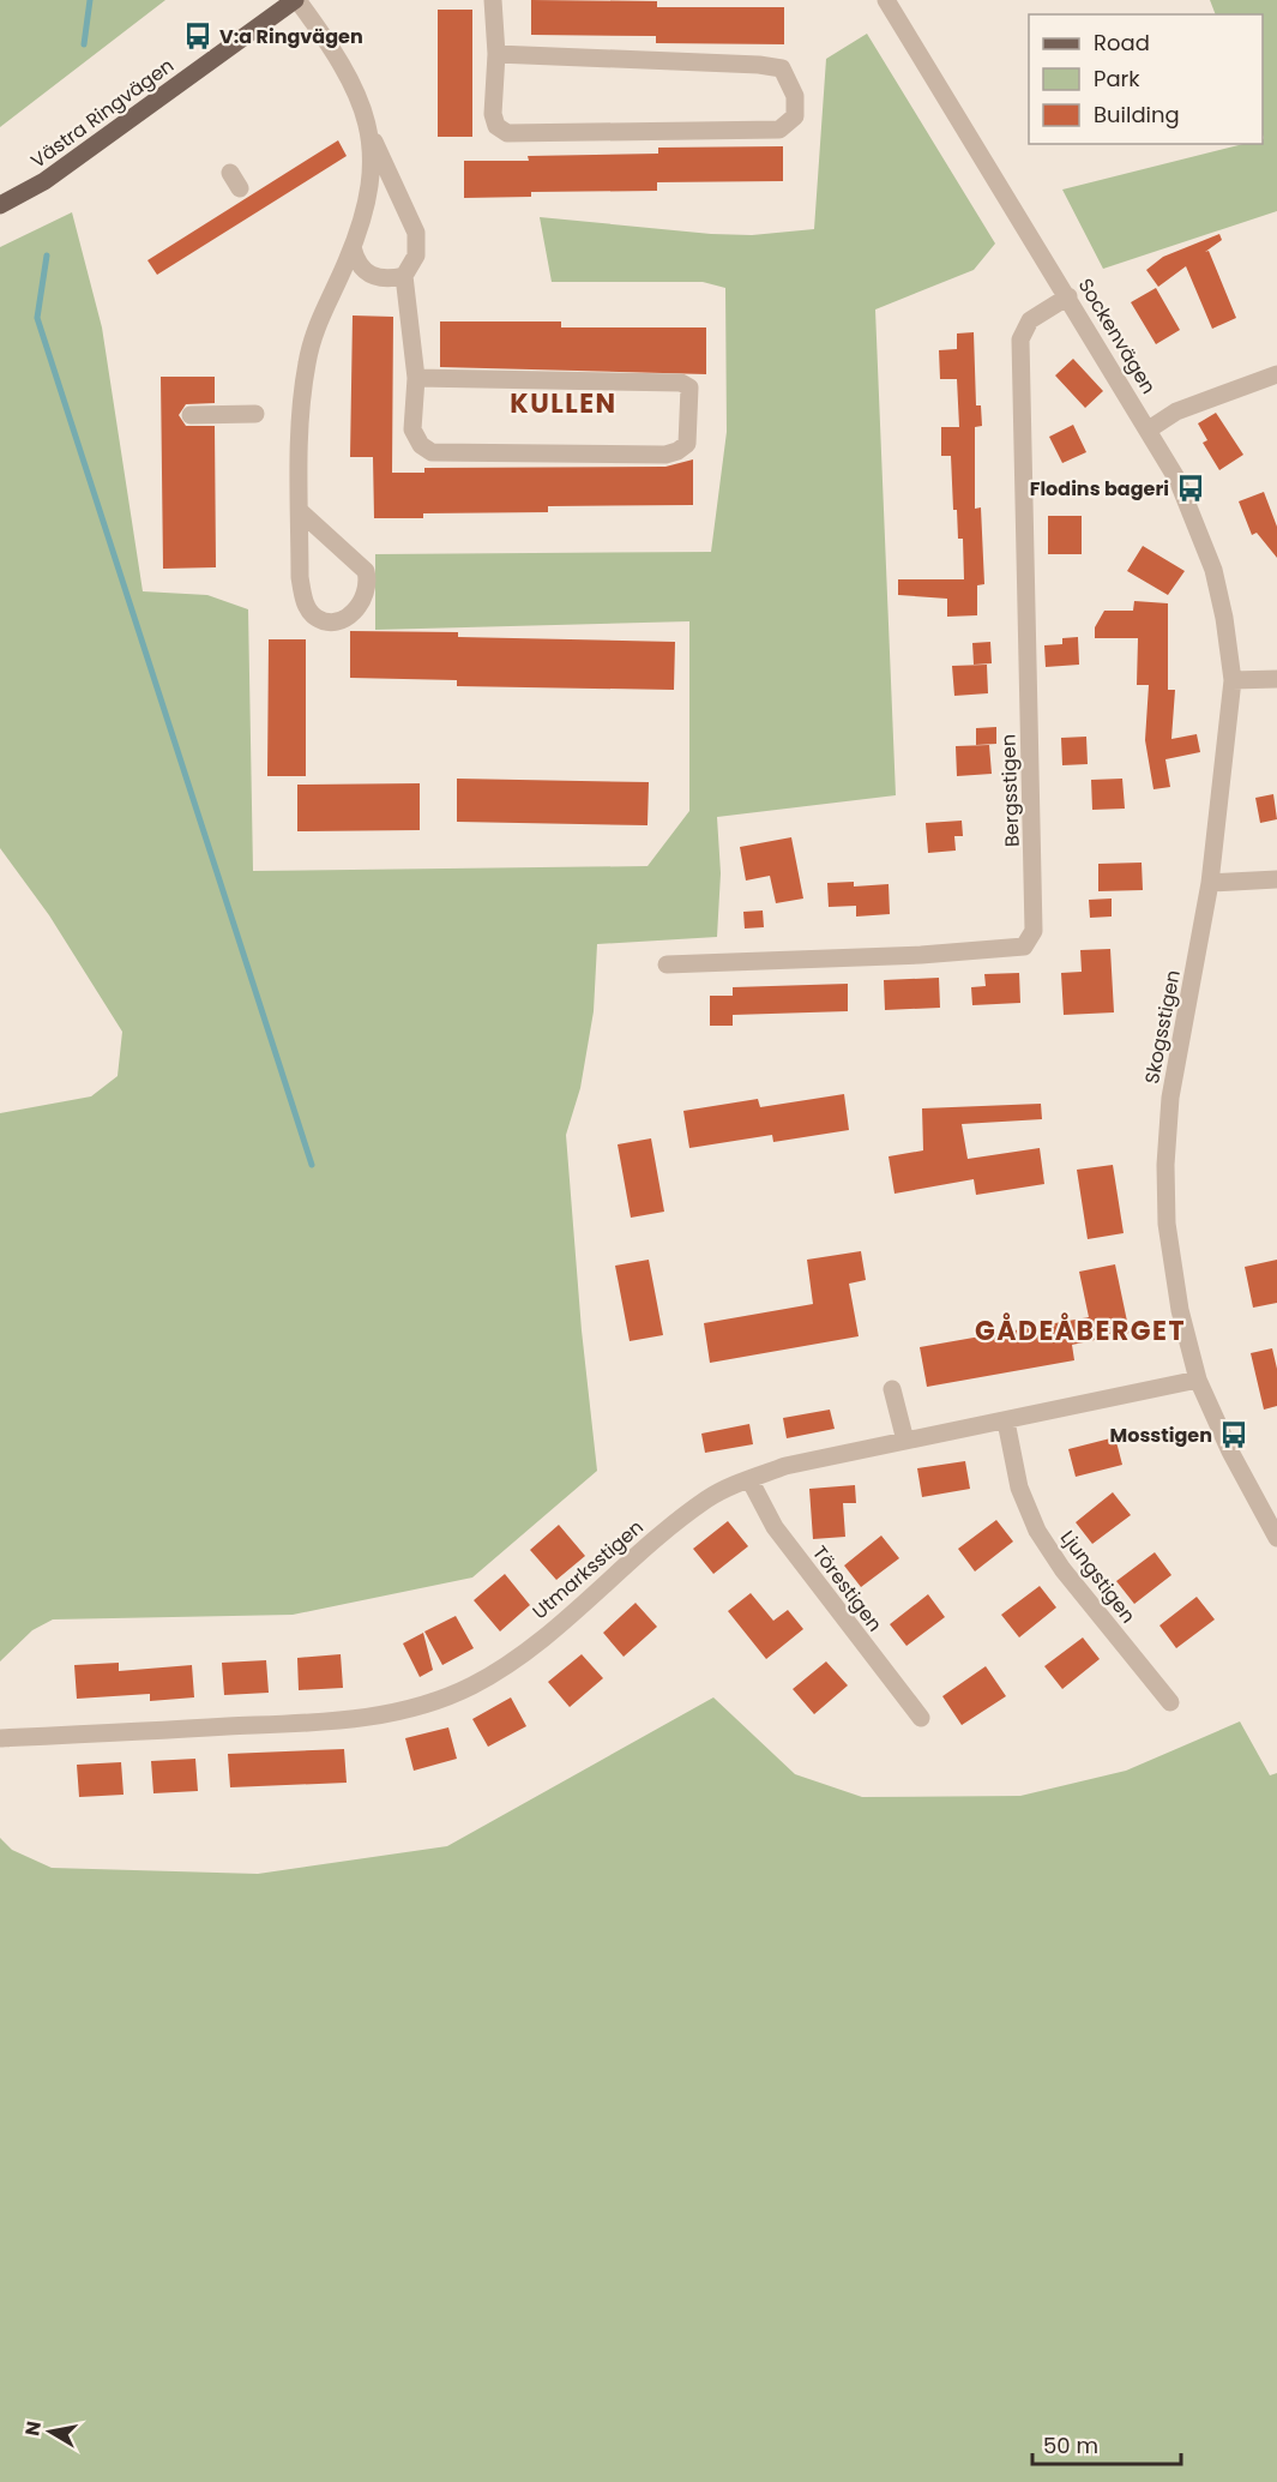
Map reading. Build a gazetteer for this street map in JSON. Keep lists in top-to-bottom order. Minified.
{"streets":{"main road":["Västra Ringvägen"],"street":["Sockenvägen","Bergsstigen","Skogsstigen","Utmarksstigen","Ljungstigen","Törestigen"]},"crossings":[["Sockenvägen","Bergsstigen"],["Sockenvägen","Skogsstigen"],["Skogsstigen","Utmarksstigen"],["Utmarksstigen","Ljungstigen"],["Utmarksstigen","Törestigen"]],"districts":["KULLEN","GÅDEÅBERGET"],"places":{"bus stop":["V:a Ringvägen","Flodins bageri","Mosstigen"]},"legend":["Road","Park","Building"],"scale_bar":"50 m","north":"left"}
